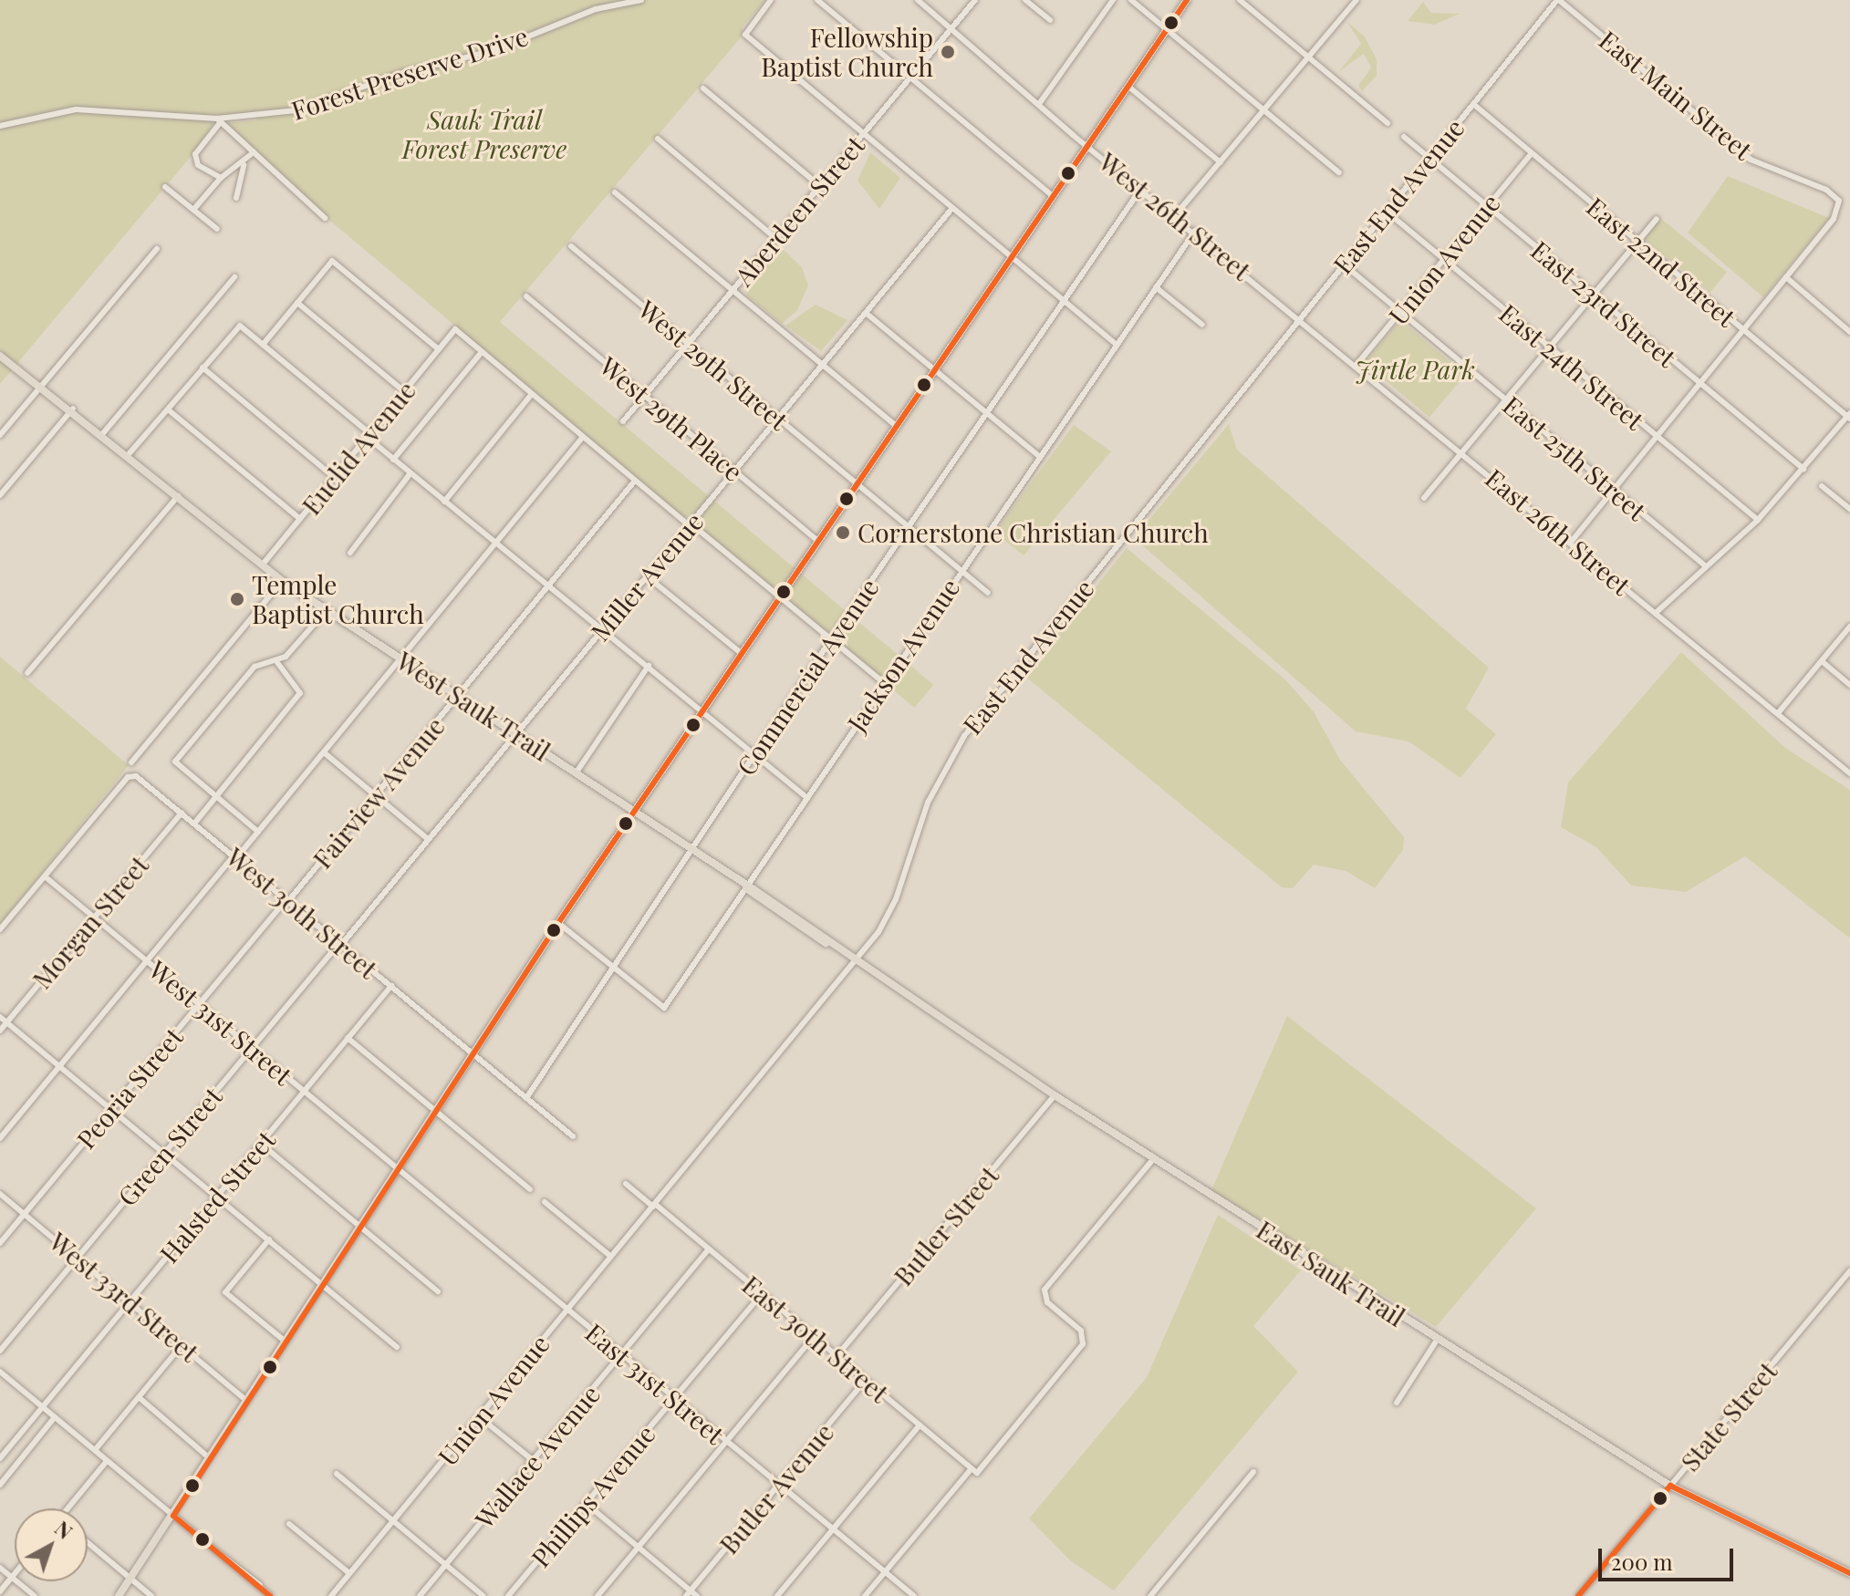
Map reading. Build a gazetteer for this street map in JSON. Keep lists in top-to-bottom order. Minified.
{"streets":{"main road":["West Sauk Trail","East Sauk Trail"],"street":["Forest Preserve Drive","East Main Street","East End Avenue","Aberdeen Street","West 26th Street","Union Avenue","East 22nd Street","East 23rd Street","West 29th Street","East 24th Street","West 29th Place","Euclid Avenue","East 25th Street","East 26th Street","Miller Avenue","Jackson Avenue","Commercial Avenue","Fairview Avenue","West 30th Street","Morgan Street","West 31st Street","Peoria Street","Green Street","Halsted Street","Butler Street","West 33rd Street","East 30th Street","East 31st Street","State Street","Wallace Avenue","Butler Avenue","Phillips Avenue"]},"crossings":[["East Main Street","East End Avenue"],["East End Avenue","Union Avenue"],["East End Avenue","East 22nd Street"],["East End Avenue","East 23rd Street"],["East End Avenue","East 24th Street"],["East End Avenue","East 25th Street"],["East End Avenue","East 26th Street"],["East End Avenue","East Sauk Trail"],["East End Avenue","East 30th Street"],["Aberdeen Street","West 26th Street"],["Aberdeen Street","West 29th Street"],["Aberdeen Street","West 29th Place"],["West 26th Street","East 26th Street"],["West 26th Street","Jackson Avenue"],["West 26th Street","Commercial Avenue"],["Union Avenue","East 22nd Street"],["Union Avenue","East 23rd Street"],["Union Avenue","East 24th Street"],["Union Avenue","East 25th Street"],["Union Avenue","East 26th Street"],["Union Avenue","East 30th Street"],["Union Avenue","East 31st Street"],["West 29th Street","Miller Avenue"],["West 29th Street","Jackson Avenue"],["West 29th Street","Commercial Avenue"],["West 29th Place","Miller Avenue"],["Euclid Avenue","West Sauk Trail"],["Miller Avenue","West Sauk Trail"],["Miller Avenue","West 30th Street"],["Miller Avenue","Green Street"],["Jackson Avenue","Commercial Avenue"],["Jackson Avenue","West Sauk Trail"],["Commercial Avenue","West Sauk Trail"],["West Sauk Trail","Fairview Avenue"],["West Sauk Trail","East Sauk Trail"],["Fairview Avenue","West 30th Street"],["Fairview Avenue","Peoria Street"],["West 30th Street","Morgan Street"],["West 30th Street","West 31st Street"],["West 30th Street","Peoria Street"],["West 30th Street","Green Street"],["West 30th Street","Halsted Street"],["Morgan Street","West 31st Street"],["West 31st Street","Peoria Street"],["West 31st Street","Green Street"],["West 31st Street","Halsted Street"],["West 31st Street","East 31st Street"],["Peoria Street","West 33rd Street"],["Green Street","West 33rd Street"],["Halsted Street","West 33rd Street"],["Butler Street","East Sauk Trail"],["Butler Street","East 30th Street"],["East Sauk Trail","State Street"],["East 30th Street","Wallace Avenue"],["East 30th Street","Butler Avenue"],["East 30th Street","Phillips Avenue"],["East 31st Street","Wallace Avenue"],["East 31st Street","Butler Avenue"],["East 31st Street","Phillips Avenue"]],"parks":["Sauk Trail Forest Preserve","Jirtle Park"],"places":["Fellowship Baptist Church","Cornerstone Christian Church","Temple Baptist Church"],"scale_bar":"200 m","north":"top right"}
